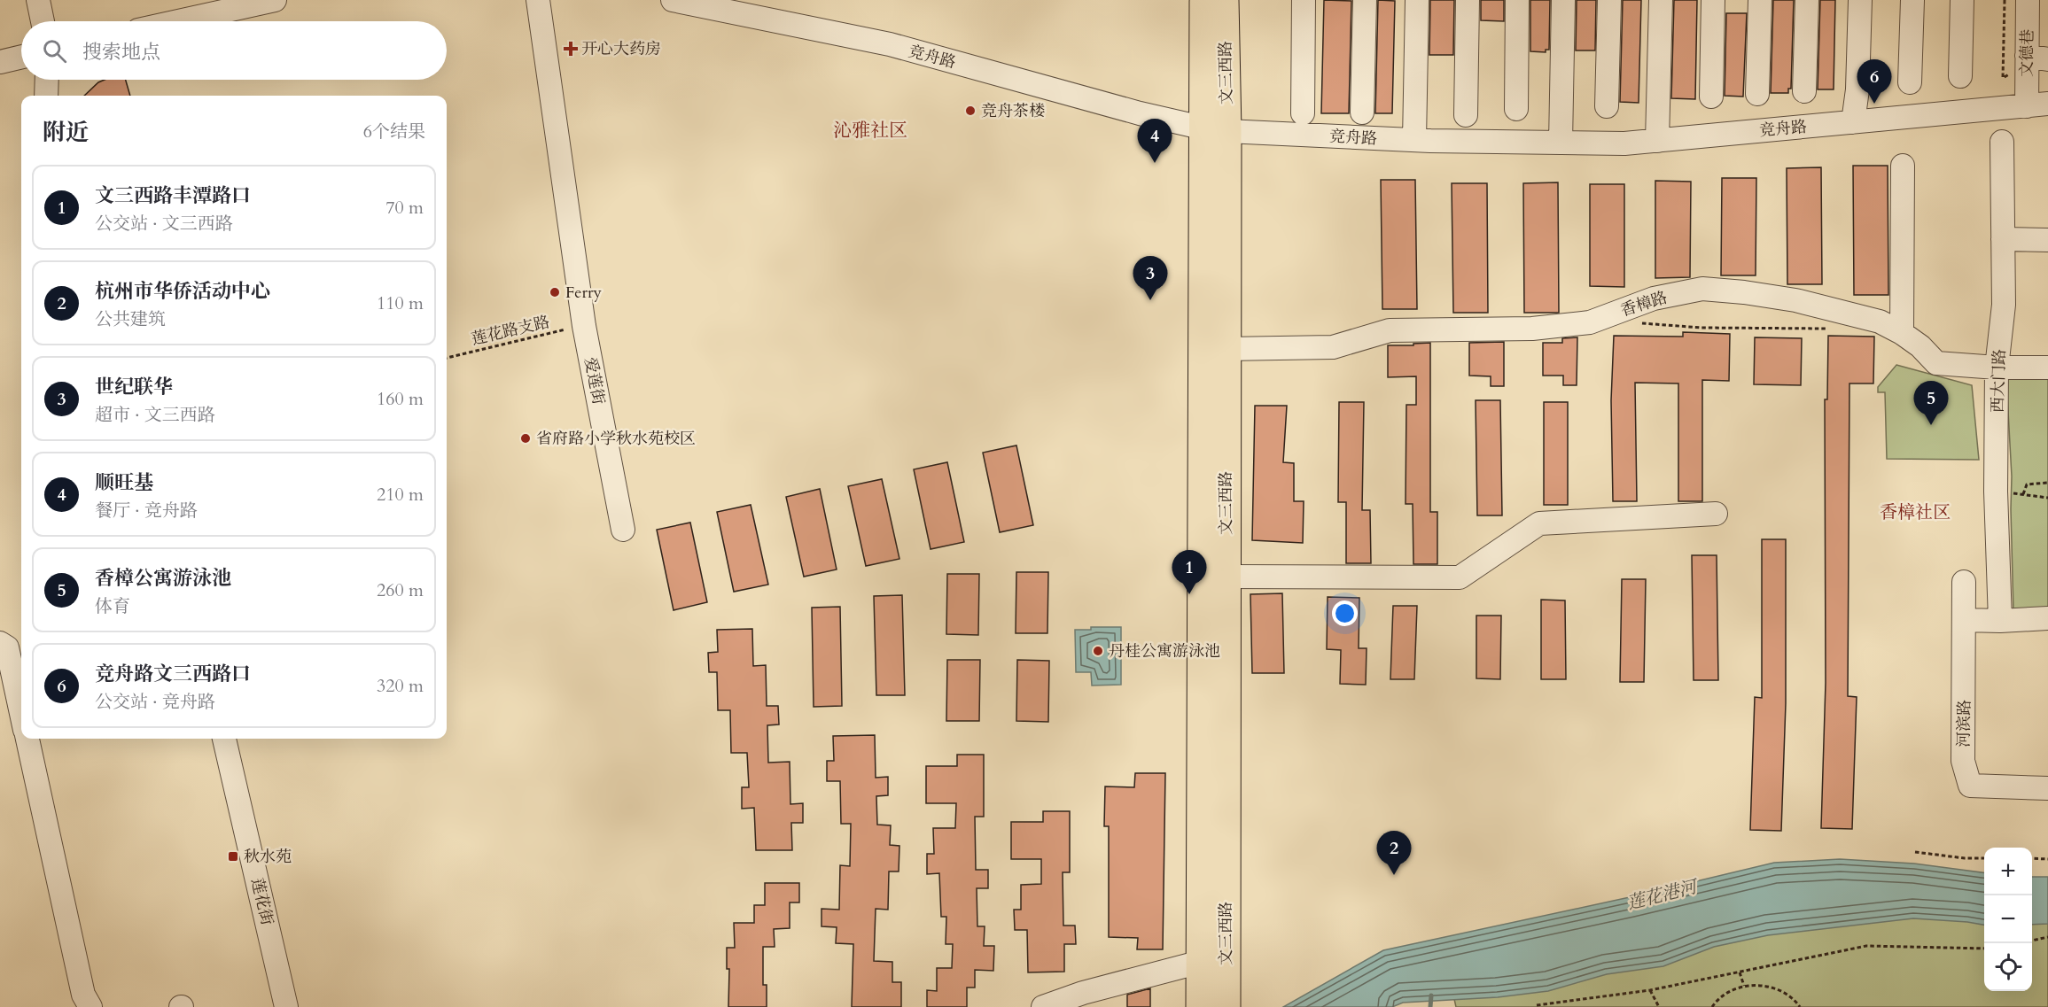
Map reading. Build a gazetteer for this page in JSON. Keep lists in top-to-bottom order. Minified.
{"streets":{"main road":["文三西路"],"street":["文德巷","竞舟路","香樟路","爱莲街","西大门路","河滨路","莲花街"],"path":["莲花路支路"]},"crossings":[["文德巷","竞舟路"],["竞舟路","文三西路"],["文三西路","香樟路"],["香樟路","西大门路"],["莲花路支路","爱莲街"]],"districts":["沁雅社区","香樟社区"],"water":["莲花港河"],"places":{"health":["开心大药房"],"other":["竞舟茶楼","Ferry","省府路小学秋水苑校区","丹桂公寓游泳池"],"transit":["秋水苑"]},"page":{"search":"搜索地点","pins":["6","4","3","5","1","2"],"heading":["附近","6个结果"],"list":[{"mark":"1","name":"文三西路丰潭路口","note":"公交站 · 文三西路","value":"70 m"},{"mark":"2","name":"杭州市华侨活动中心","note":"公共建筑","value":"110 m"},{"mark":"3","name":"世纪联华","note":"超市 · 文三西路","value":"160 m"},{"mark":"4","name":"顺旺基","note":"餐厅 · 竞舟路","value":"210 m"},{"mark":"5","name":"香樟公寓游泳池","note":"体育","value":"260 m"},{"mark":"6","name":"竞舟路文三西路口","note":"公交站 · 竞舟路","value":"320 m"}],"map_buttons":["+","−"]}}
